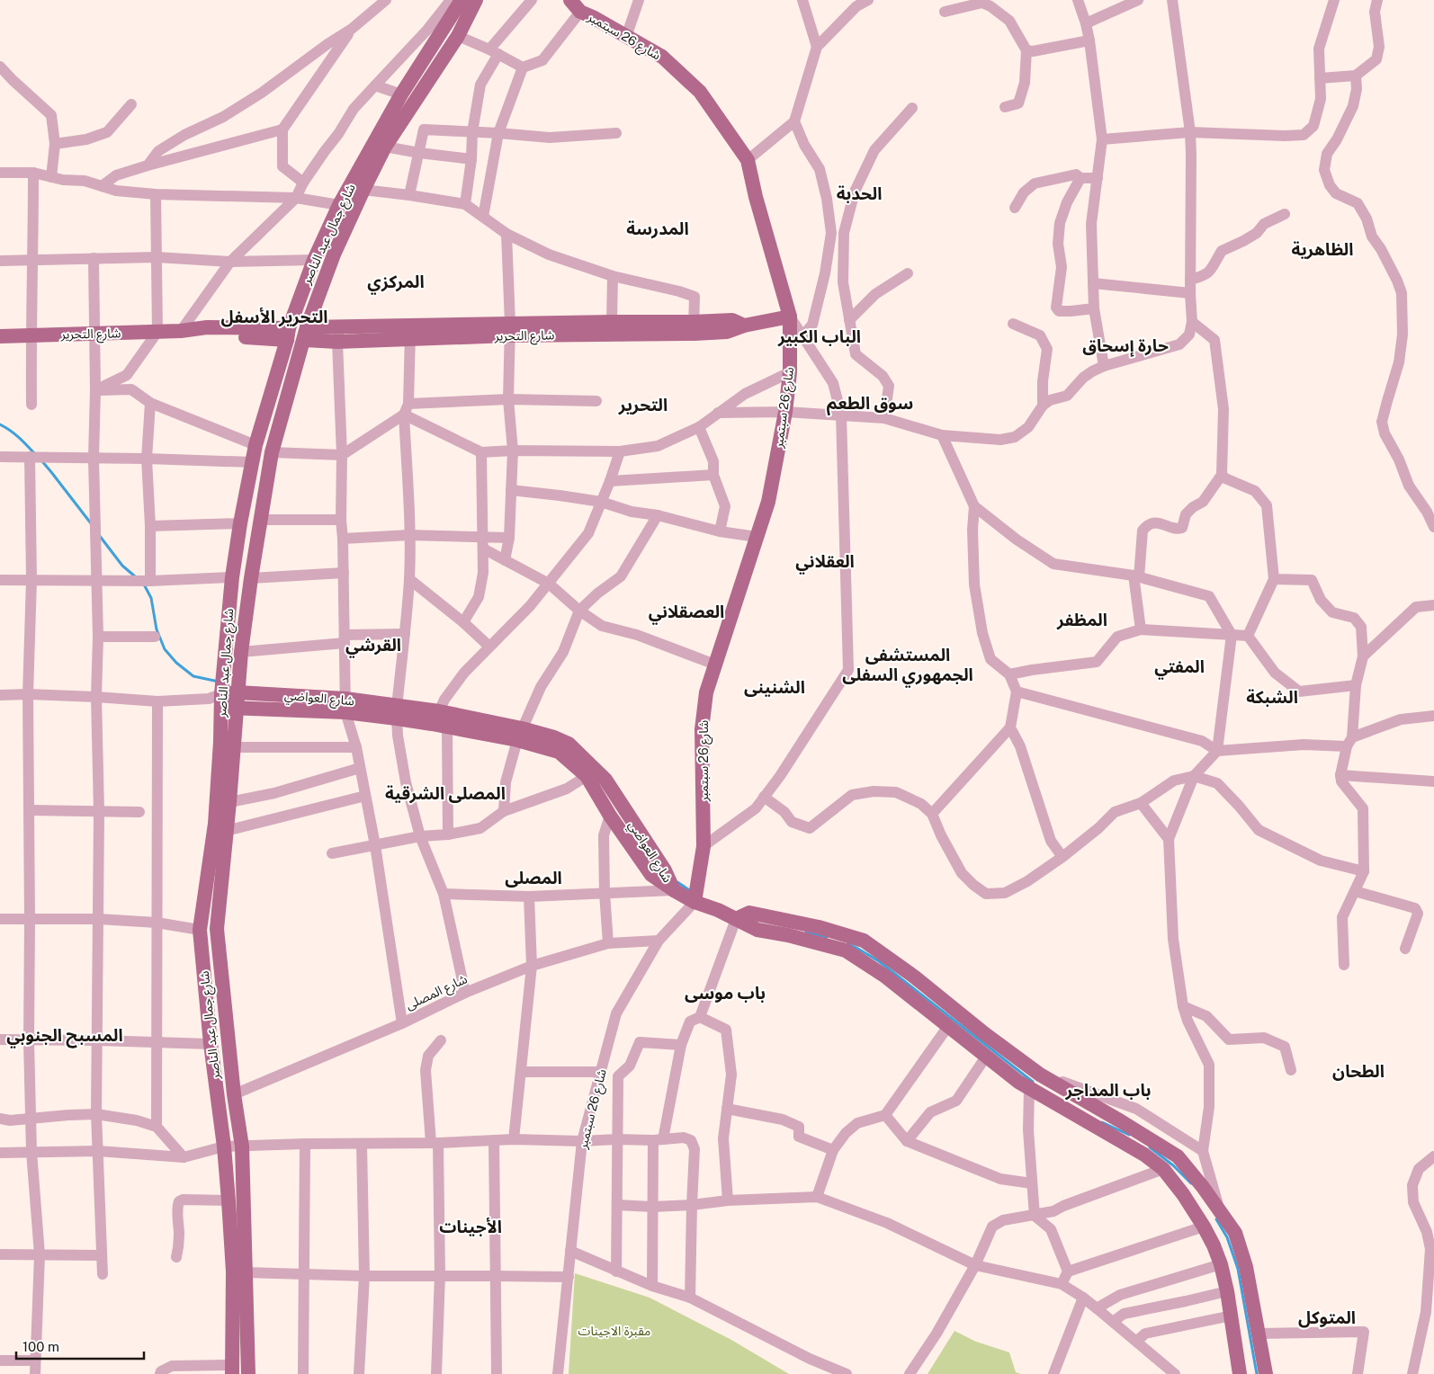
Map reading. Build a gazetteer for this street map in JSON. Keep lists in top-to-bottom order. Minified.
{"streets":{"main road":["شارع 26 سبتمبر","شارع جمال عبد الناصر","شارع التحرير","شارع العواضي"],"street":["شارع المصلى"]},"crossings":[["شارع 26 سبتمبر","شارع التحرير"],["شارع 26 سبتمبر","شارع المصلى"],["شارع جمال عبد الناصر","شارع التحرير"],["شارع جمال عبد الناصر","شارع العواضي"],["شارع جمال عبد الناصر","شارع المصلى"]],"districts":["الحدبة","المدرسة","الظاهرية","المركزي","التحرير الأسفل","الباب الكبير","حارة إسحاق","سوق الطعم","التحرير","العقلاني","العصقلاني","المظفر","القرشي","المستشفى الجمهوري السفلى","المفتي","الشنينى","الشبكة","المصلى الشرقية","المصلى","باب موسى","المسبح الجنوبي","الطحان","باب المداجر","الأجينات","المتوكل"],"parks":["مقبرة الاجينات"],"scale_bar":"100 m"}
